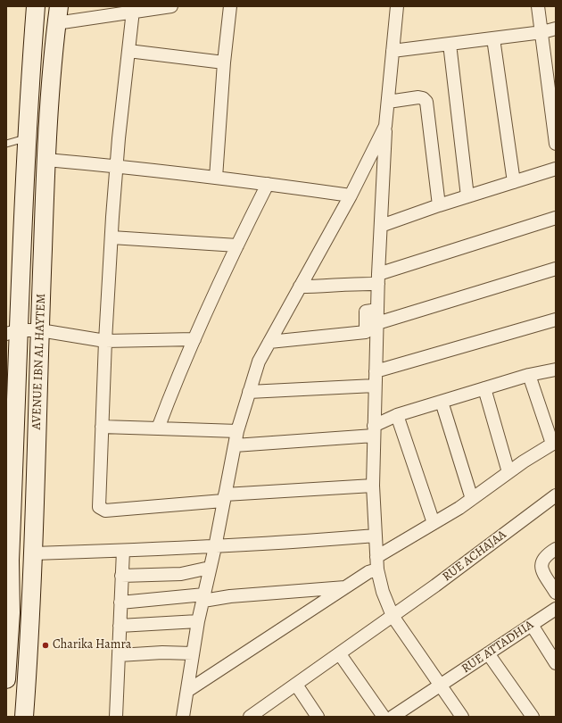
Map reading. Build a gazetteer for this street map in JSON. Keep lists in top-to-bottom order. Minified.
{"streets":{"street":["AVENUE IBN AL HAYTEM","RUE ACHAJAA","RUE ATTADHIA"]},"places":["Charika Hamra"]}
